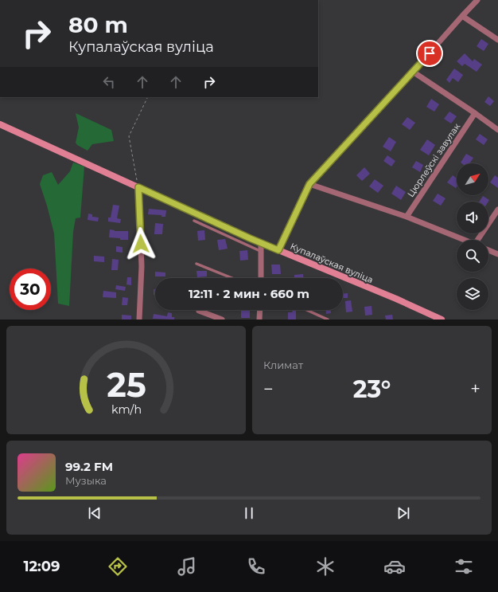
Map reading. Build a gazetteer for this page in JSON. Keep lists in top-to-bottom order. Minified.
{"streets":{"street":["Цюрлеўскі завулак","Купалаўская вуліца"]},"north":"top right","page":{"turn":["80 m","Купалаўская вуліца"],"limit":"30","trip":"12:11 · 2 мин · 660 m","tile":"Климат","heat":["−","23°","+"],"song":["99.2 FM","Музыка"],"tabs":"12:09","gauge":["25","km/h"]}}
